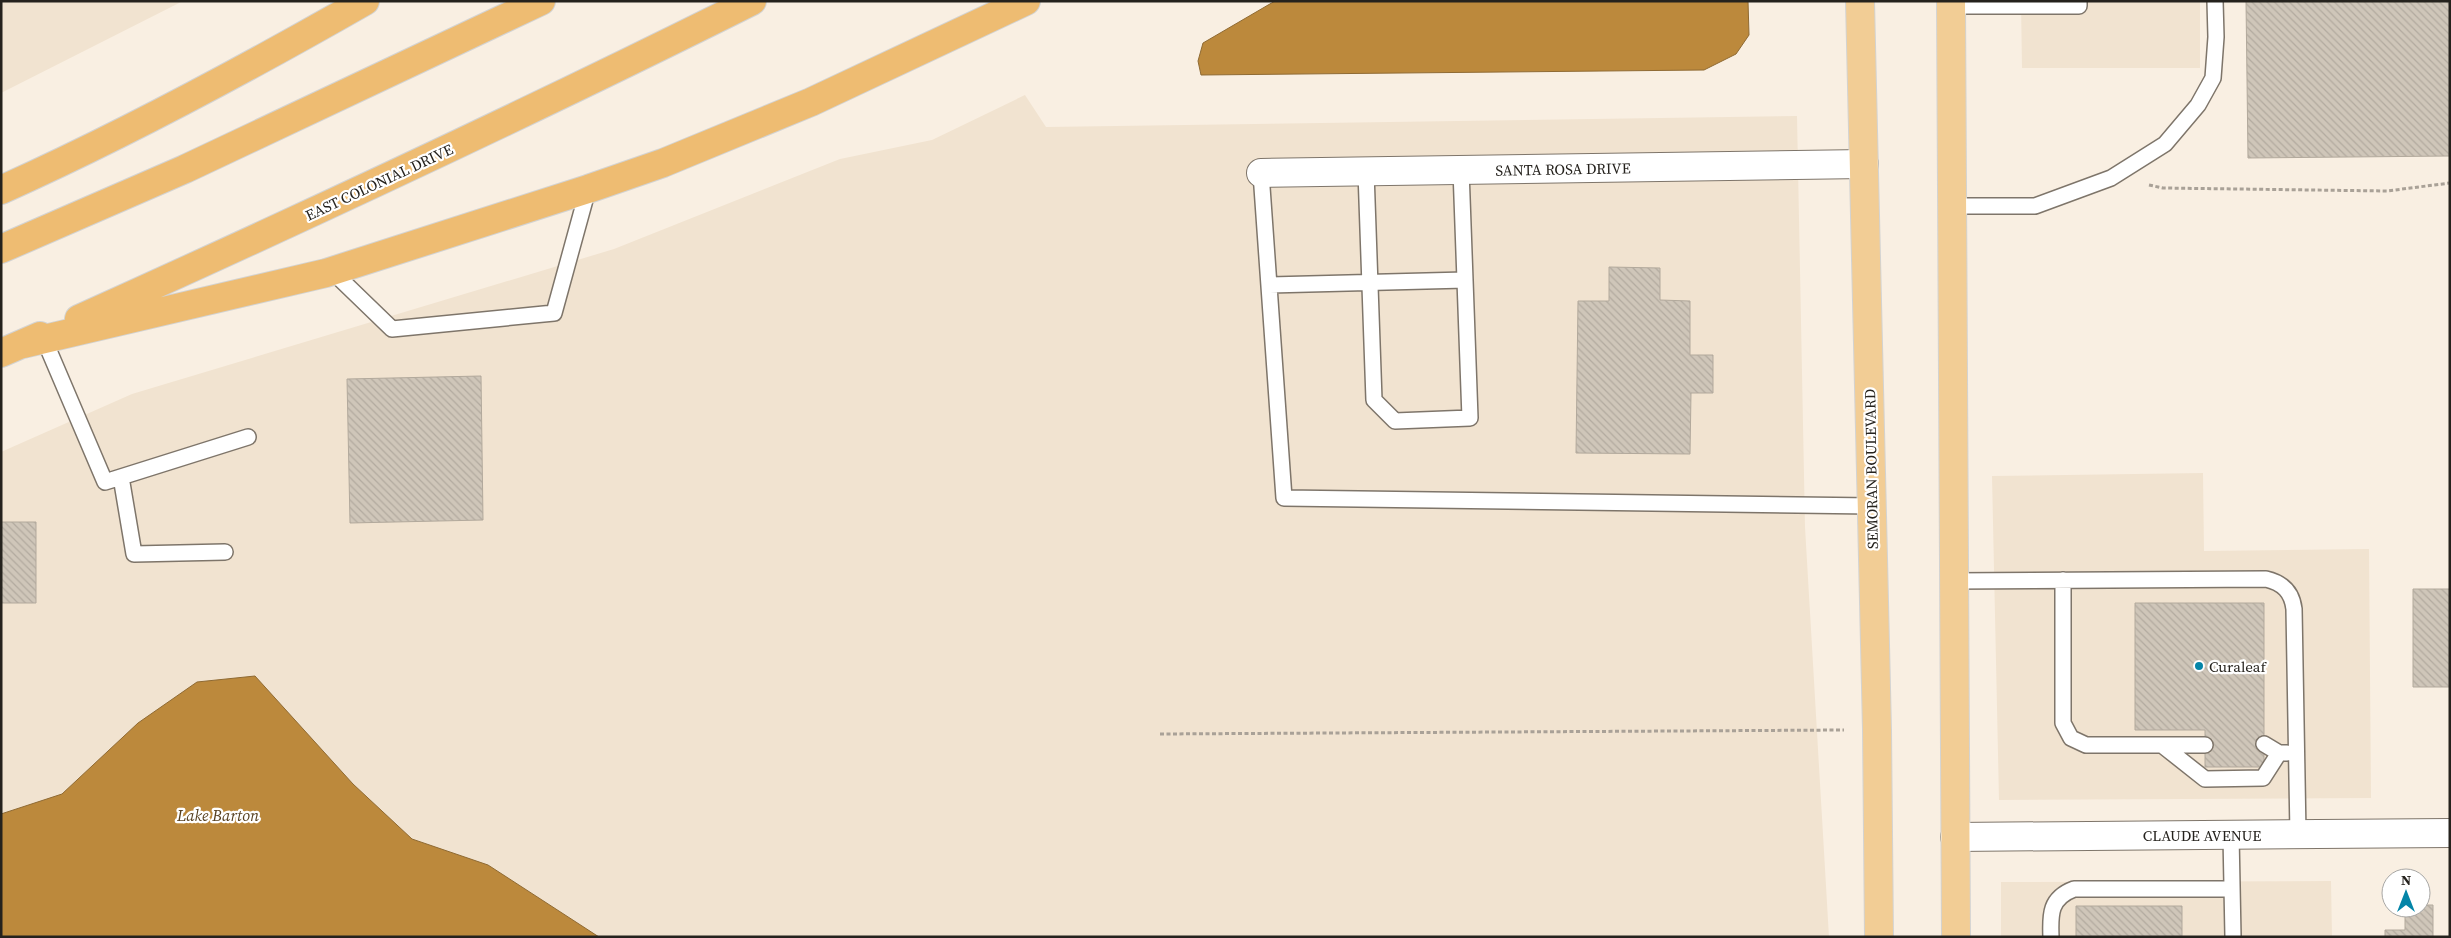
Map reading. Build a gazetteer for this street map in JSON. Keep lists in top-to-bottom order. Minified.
{"streets":{"highway":["EAST COLONIAL DRIVE"],"main road":["SEMORAN BOULEVARD"],"street":["SANTA ROSA DRIVE","CLAUDE AVENUE"]},"crossings":[["SANTA ROSA DRIVE","SEMORAN BOULEVARD"]],"water":["Lake Barton"],"places":["Curaleaf"],"north":"top"}
